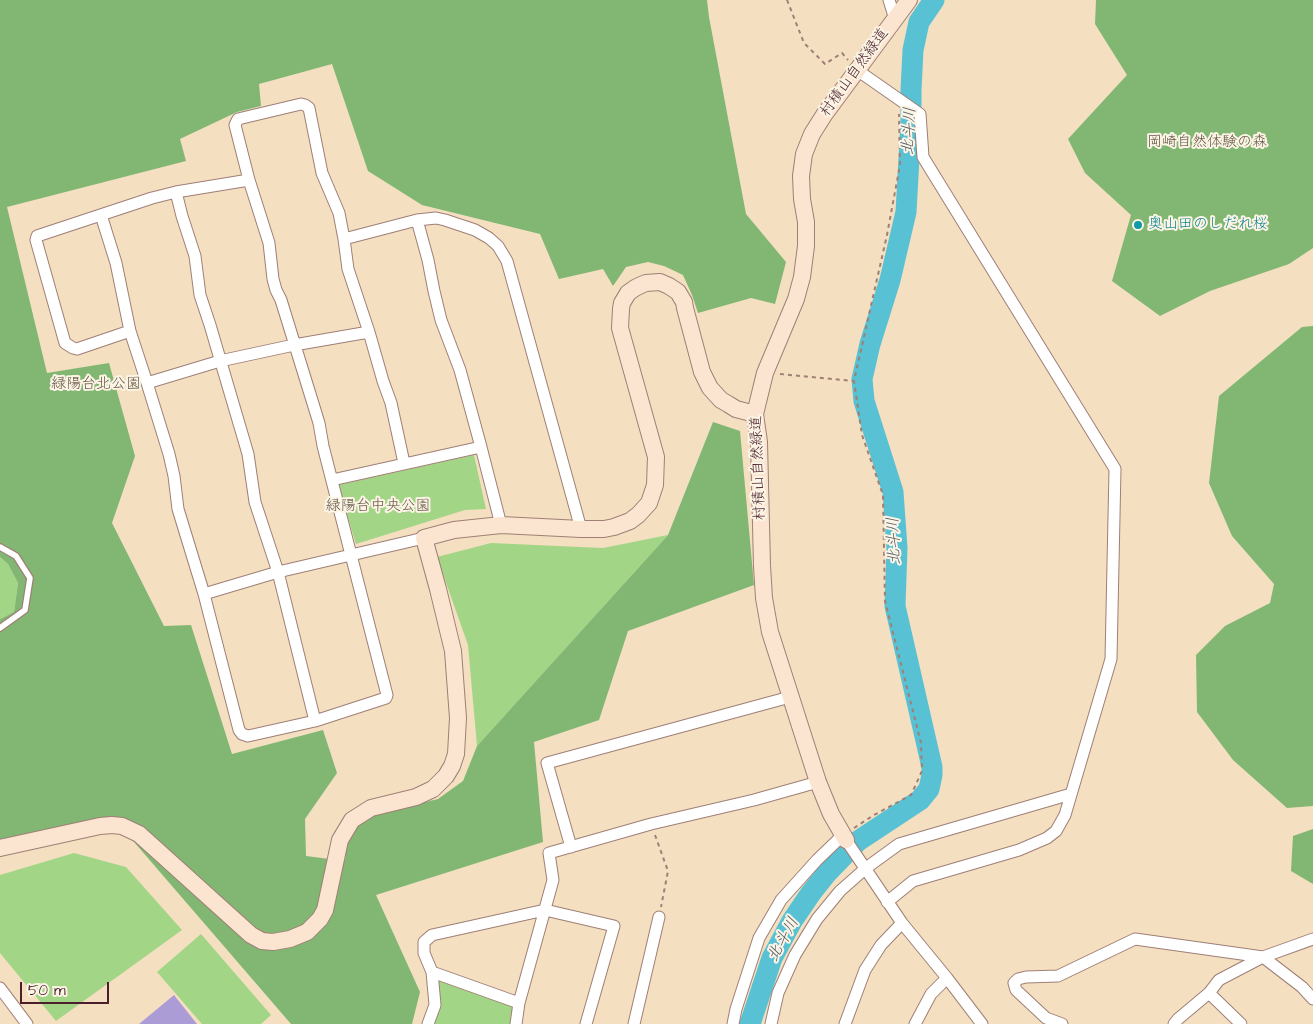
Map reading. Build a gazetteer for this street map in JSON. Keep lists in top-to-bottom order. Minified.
{"streets":{"street":["村積山自然緑道"]},"water":["北斗川"],"parks":["岡崎自然体験の森","緑陽台北公園","緑陽台中央公園"],"places":["奥山田のしだれ桜"],"scale_bar":"50 m"}
